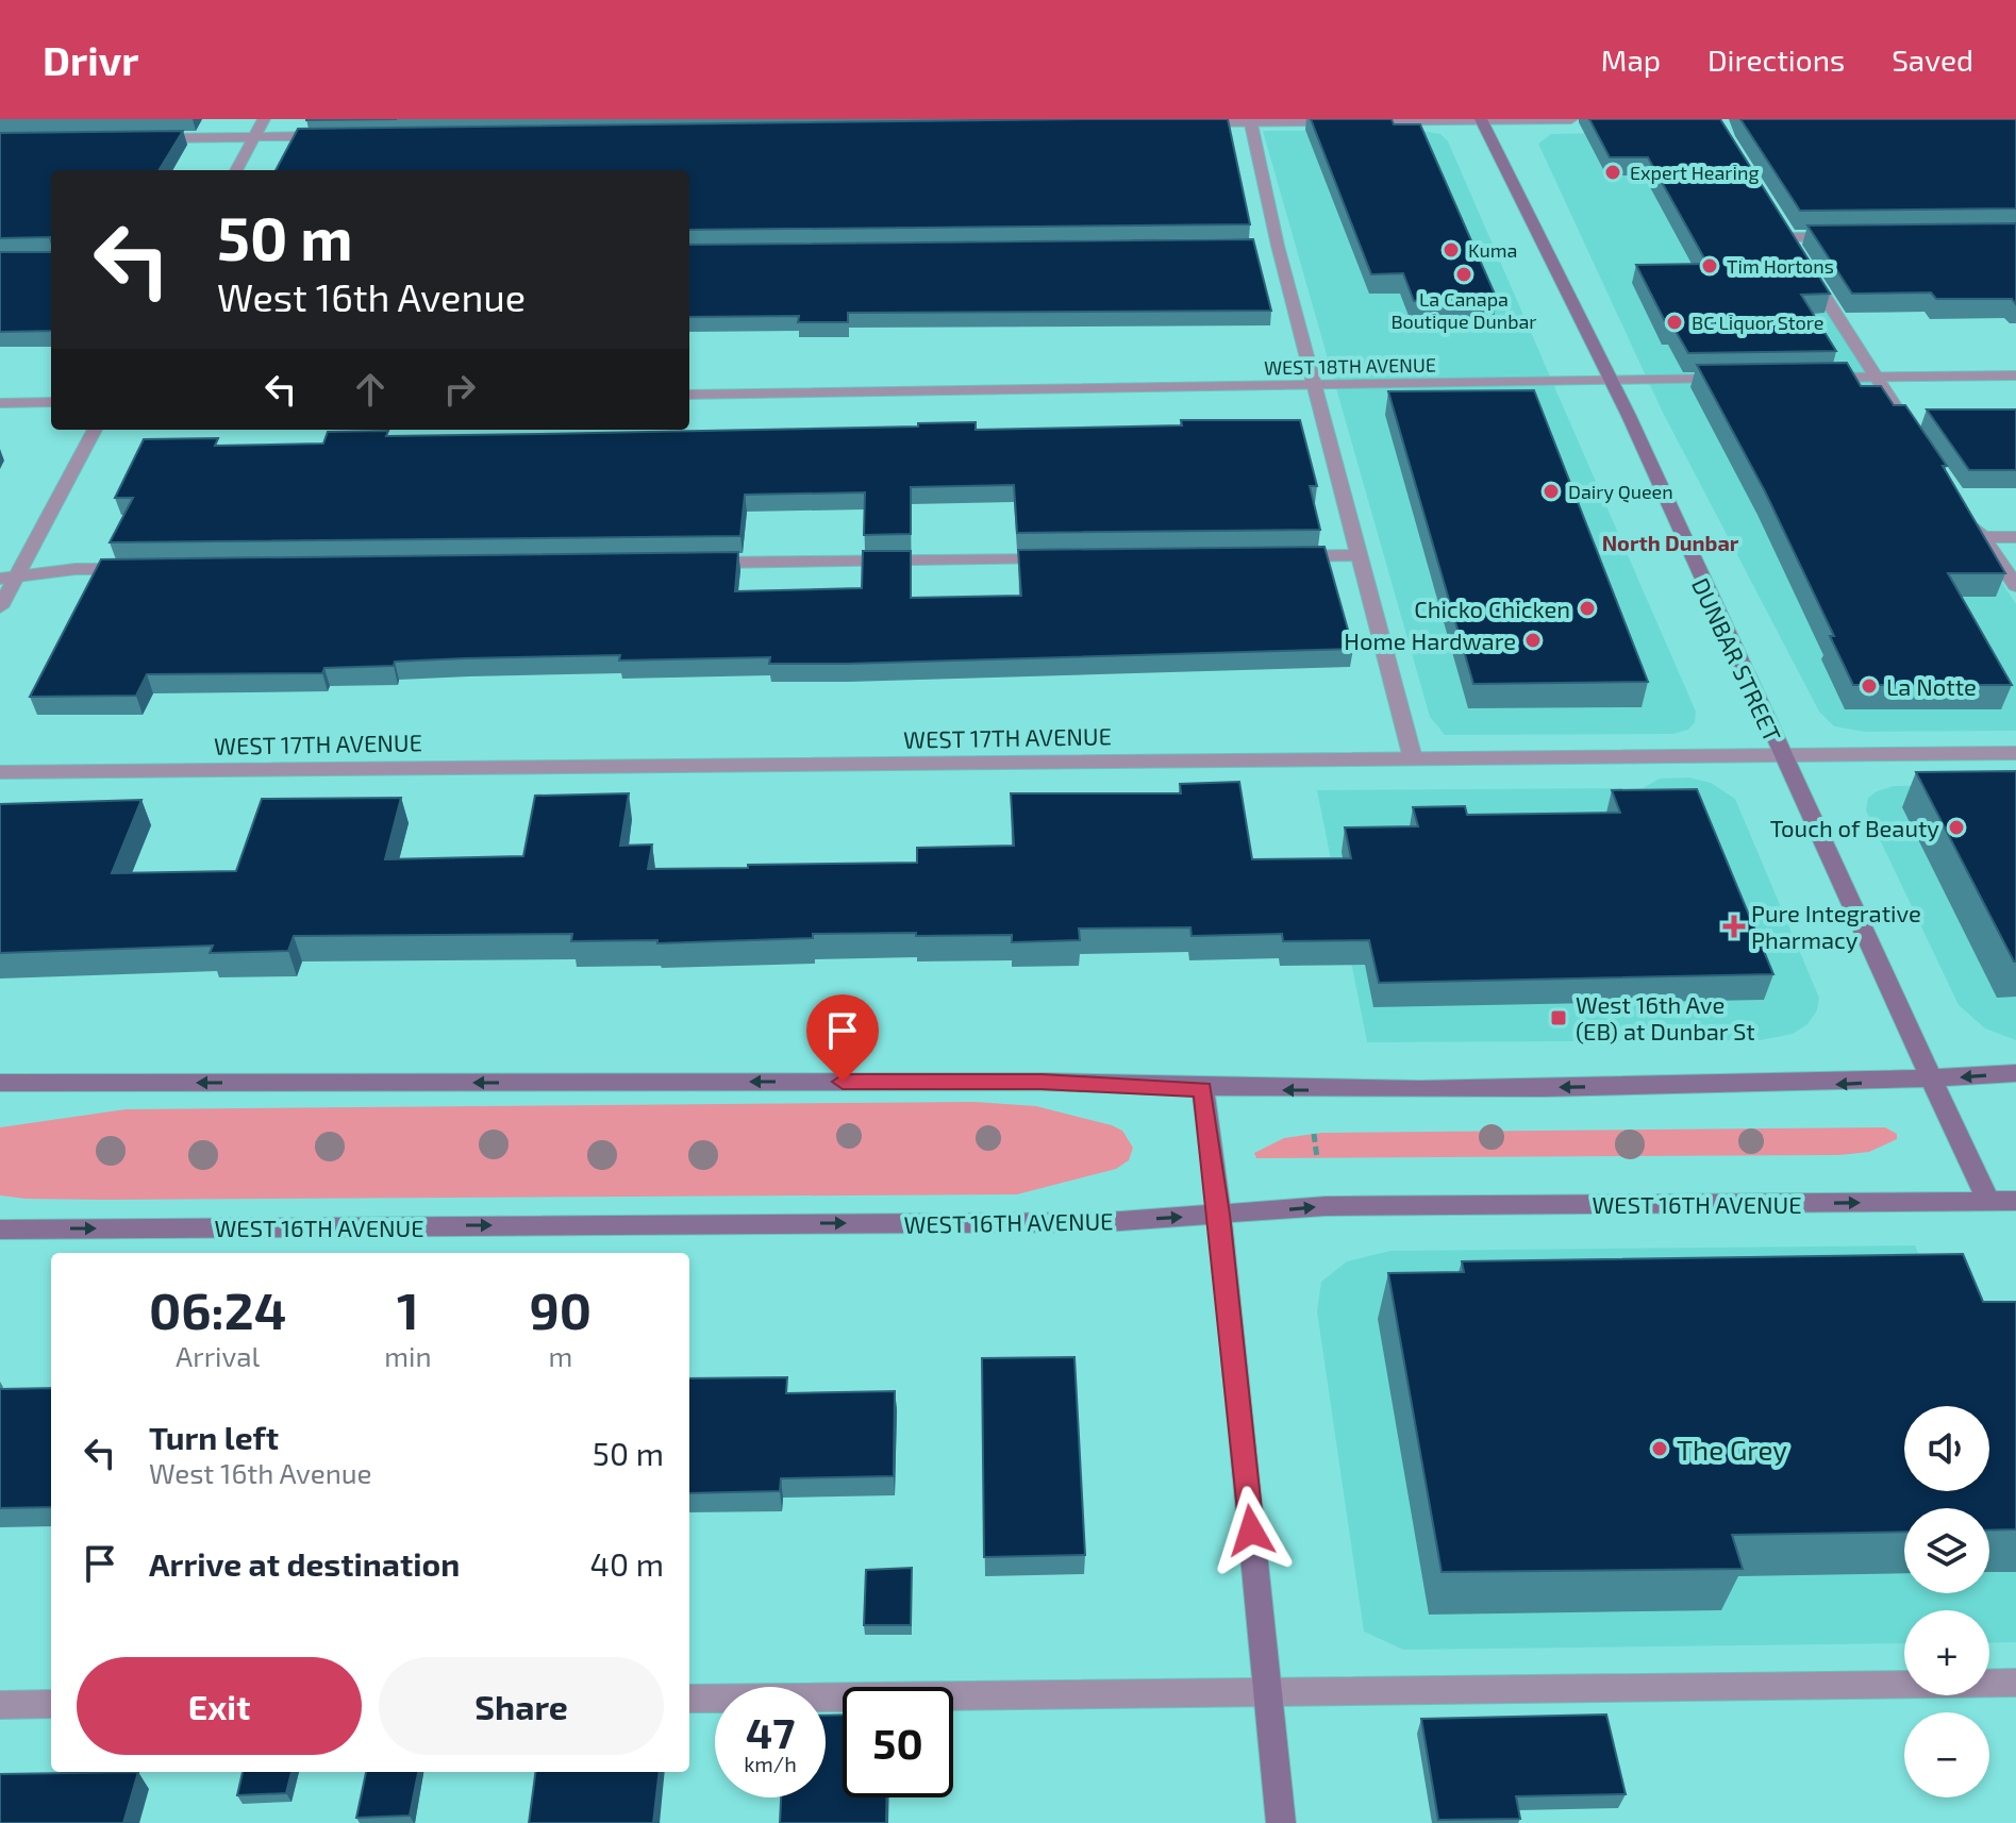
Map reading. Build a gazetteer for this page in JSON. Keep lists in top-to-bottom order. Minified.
{"streets":{"main road":["DUNBAR STREET","WEST 16TH AVENUE"],"street":["WEST 18TH AVENUE","WEST 17TH AVENUE"]},"crossings":[["WEST 18TH AVENUE","DUNBAR STREET"],["DUNBAR STREET","WEST 17TH AVENUE"],["DUNBAR STREET","WEST 16TH AVENUE"]],"districts":["North Dunbar"],"places":{"other":["Expert Hearing","Kuma","Tim Hortons","La Canapa Boutique Dunbar","BC Liquor Store","Dairy Queen","Chicko Chicken","Home Hardware","La Notte","Touch of Beauty","The Grey"],"health":["Pure Integrative Pharmacy"],"transit":["West 16th Ave (EB) at Dunbar St"]},"page":{"header":"Drivr","nav":["Map","Directions","Saved"],"turn":["50 m","West 16th Avenue"],"eta":["06:24","Arrival","1","min","90","m"],"list":[{"name":"Turn left","note":"West 16th Avenue","value":"50 m"},{"name":"Arrive at destination","value":"40 m"}],"map_buttons":["+","−"],"buttons":["Exit","Share"],"speed":"47 km/h","limit":"50"}}
